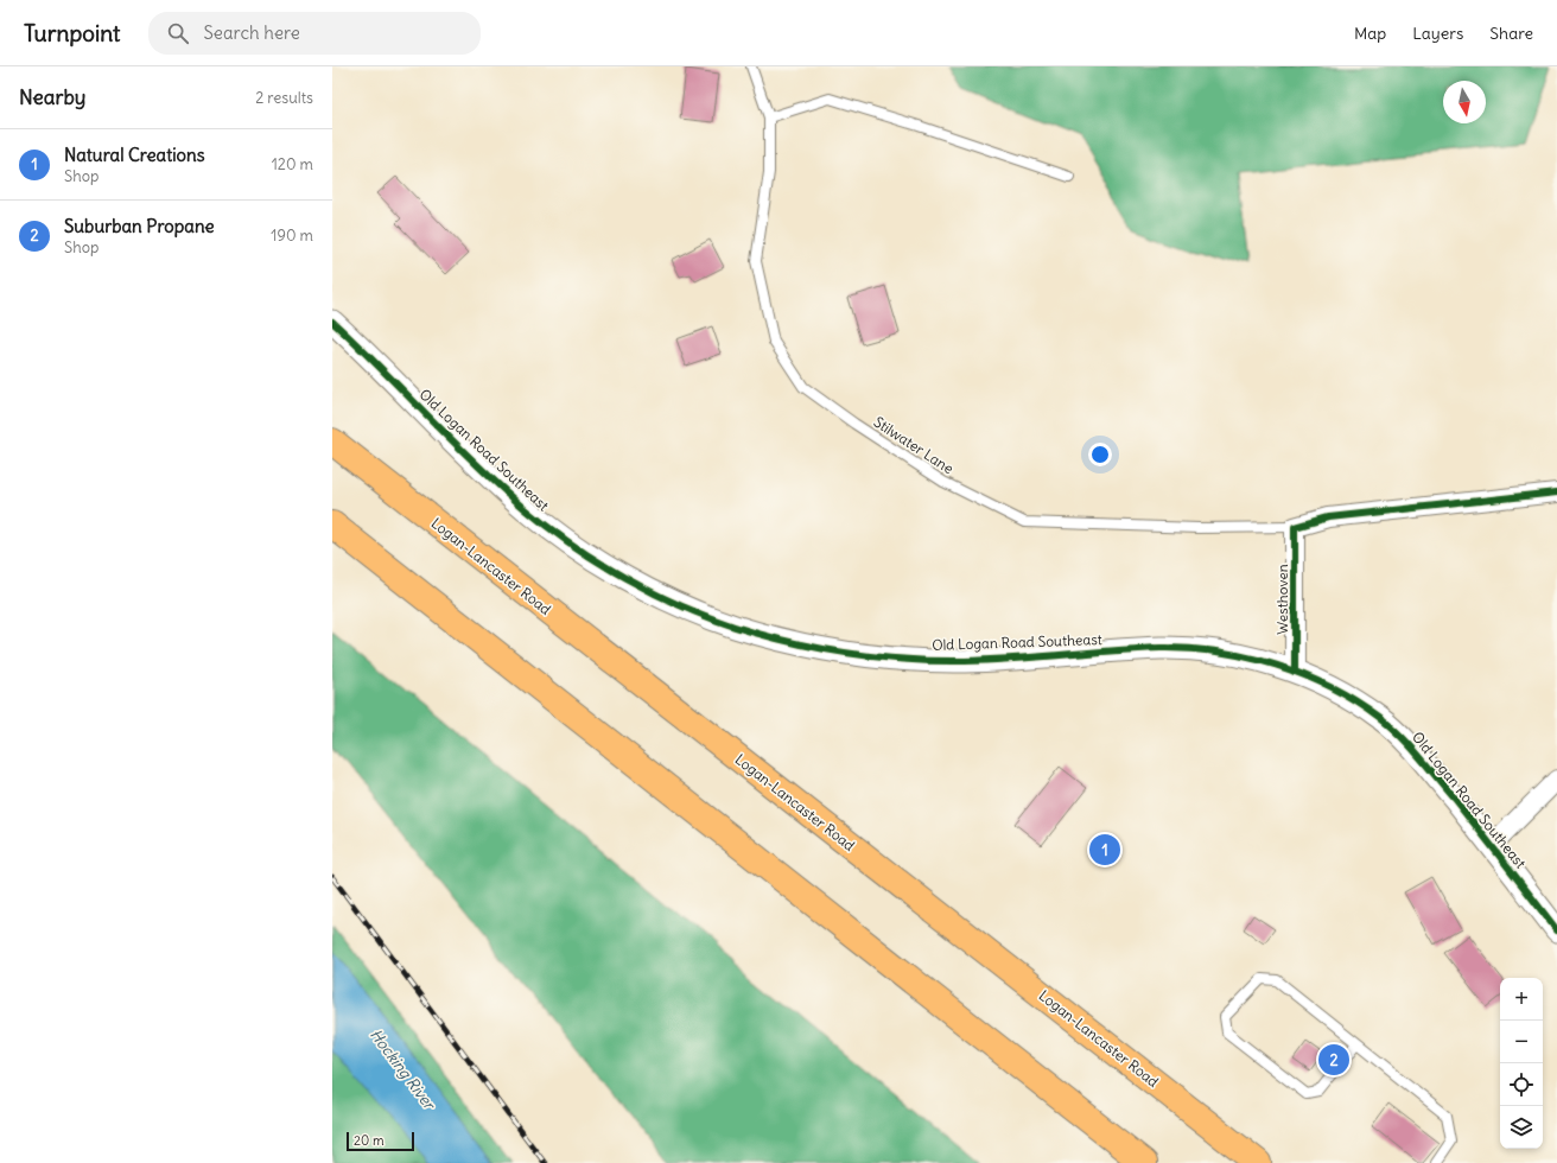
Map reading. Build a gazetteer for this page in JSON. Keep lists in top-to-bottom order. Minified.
{"streets":{"highway":["Logan-Lancaster Road"],"street":["Old Logan Road Southeast","Westhoven"],"lane":["Stilwater Lane"]},"crossings":[["Stilwater Lane","Westhoven"],["Old Logan Road Southeast","Westhoven"]],"water":["Hocking River"],"scale_bar":"20 m","north":"bottom","page":{"header":"Turnpoint","search":"Search here","nav":["Map","Layers","Share"],"heading":["Nearby","2 results"],"list":[{"mark":"1","name":"Natural Creations","note":"Shop","value":"120 m"},{"mark":"2","name":"Suburban Propane","note":"Shop","value":"190 m"}],"pins":["1","2"],"map_buttons":["+","−"],"scale":"20 m"}}
